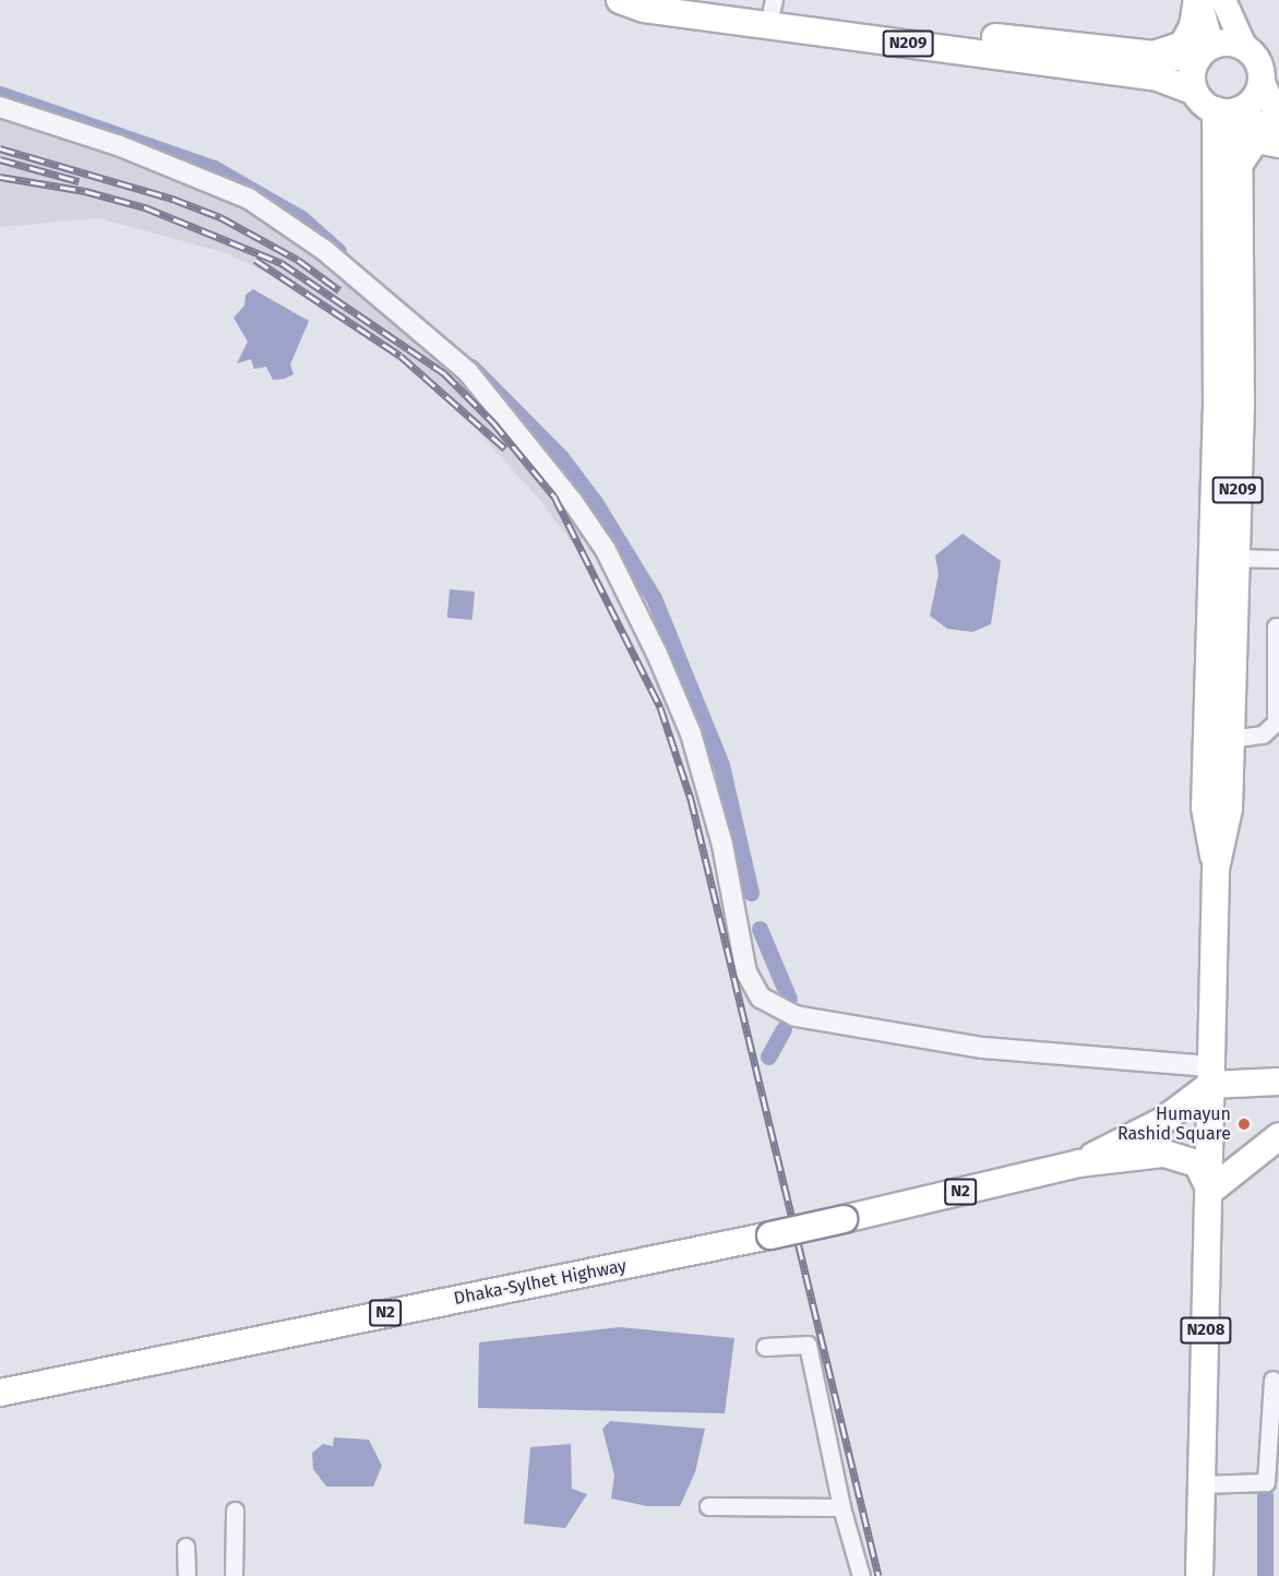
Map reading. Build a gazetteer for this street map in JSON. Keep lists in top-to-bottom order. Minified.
{"streets":{"highway":["N209","N2","Dhaka-Sylhet Highway","N208"]},"crossings":[["N209","Dhaka-Sylhet Highway"],["N209","N208"],["Dhaka-Sylhet Highway","N208"]],"places":["Humayun Rashid Square"]}
